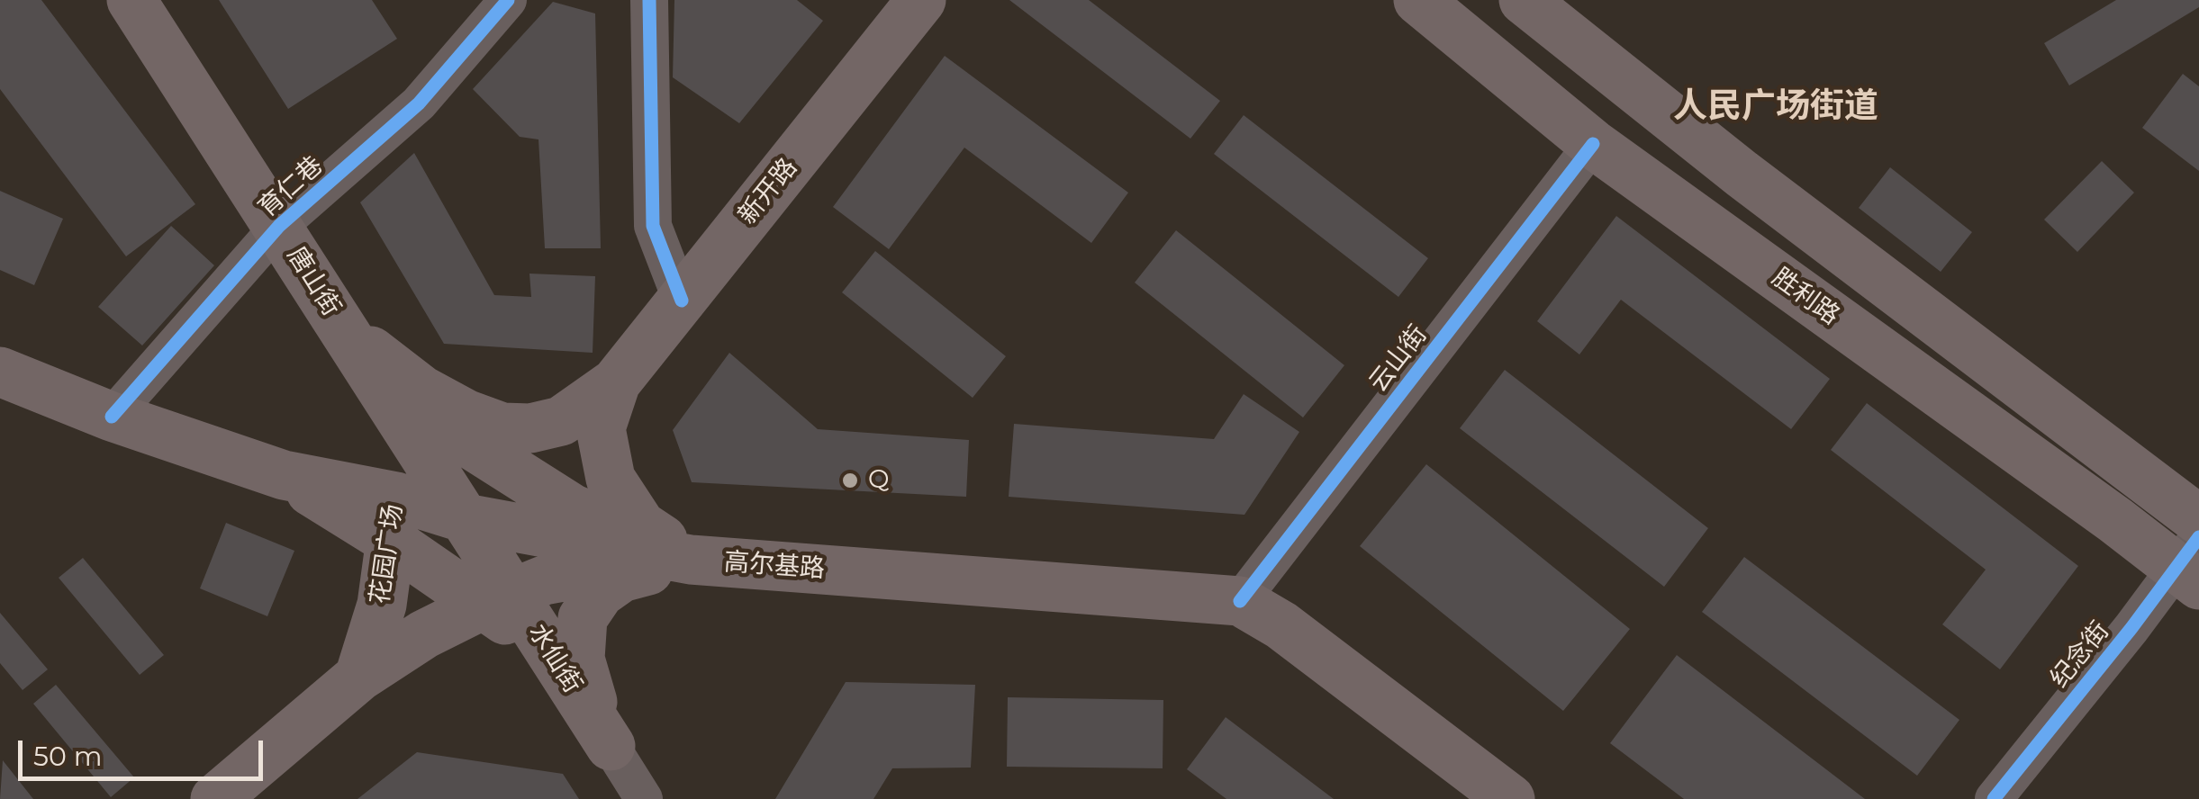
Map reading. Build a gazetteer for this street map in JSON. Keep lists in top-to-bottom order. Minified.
{"streets":{"main road":["新开路","唐山街","胜利路","花园广场","高尔基路","水仙街"],"street":["育仁巷","云山街","纪念街"]},"crossings":[["育仁巷","唐山街"],["育仁巷","高尔基路"],["唐山街","花园广场"],["唐山街","高尔基路"],["唐山街","水仙街"],["胜利路","云山街"],["胜利路","纪念街"],["云山街","高尔基路"],["花园广场","高尔基路"],["高尔基路","水仙街"]],"districts":["人民广场街道"],"places":["Q"],"scale_bar":"50 m"}
